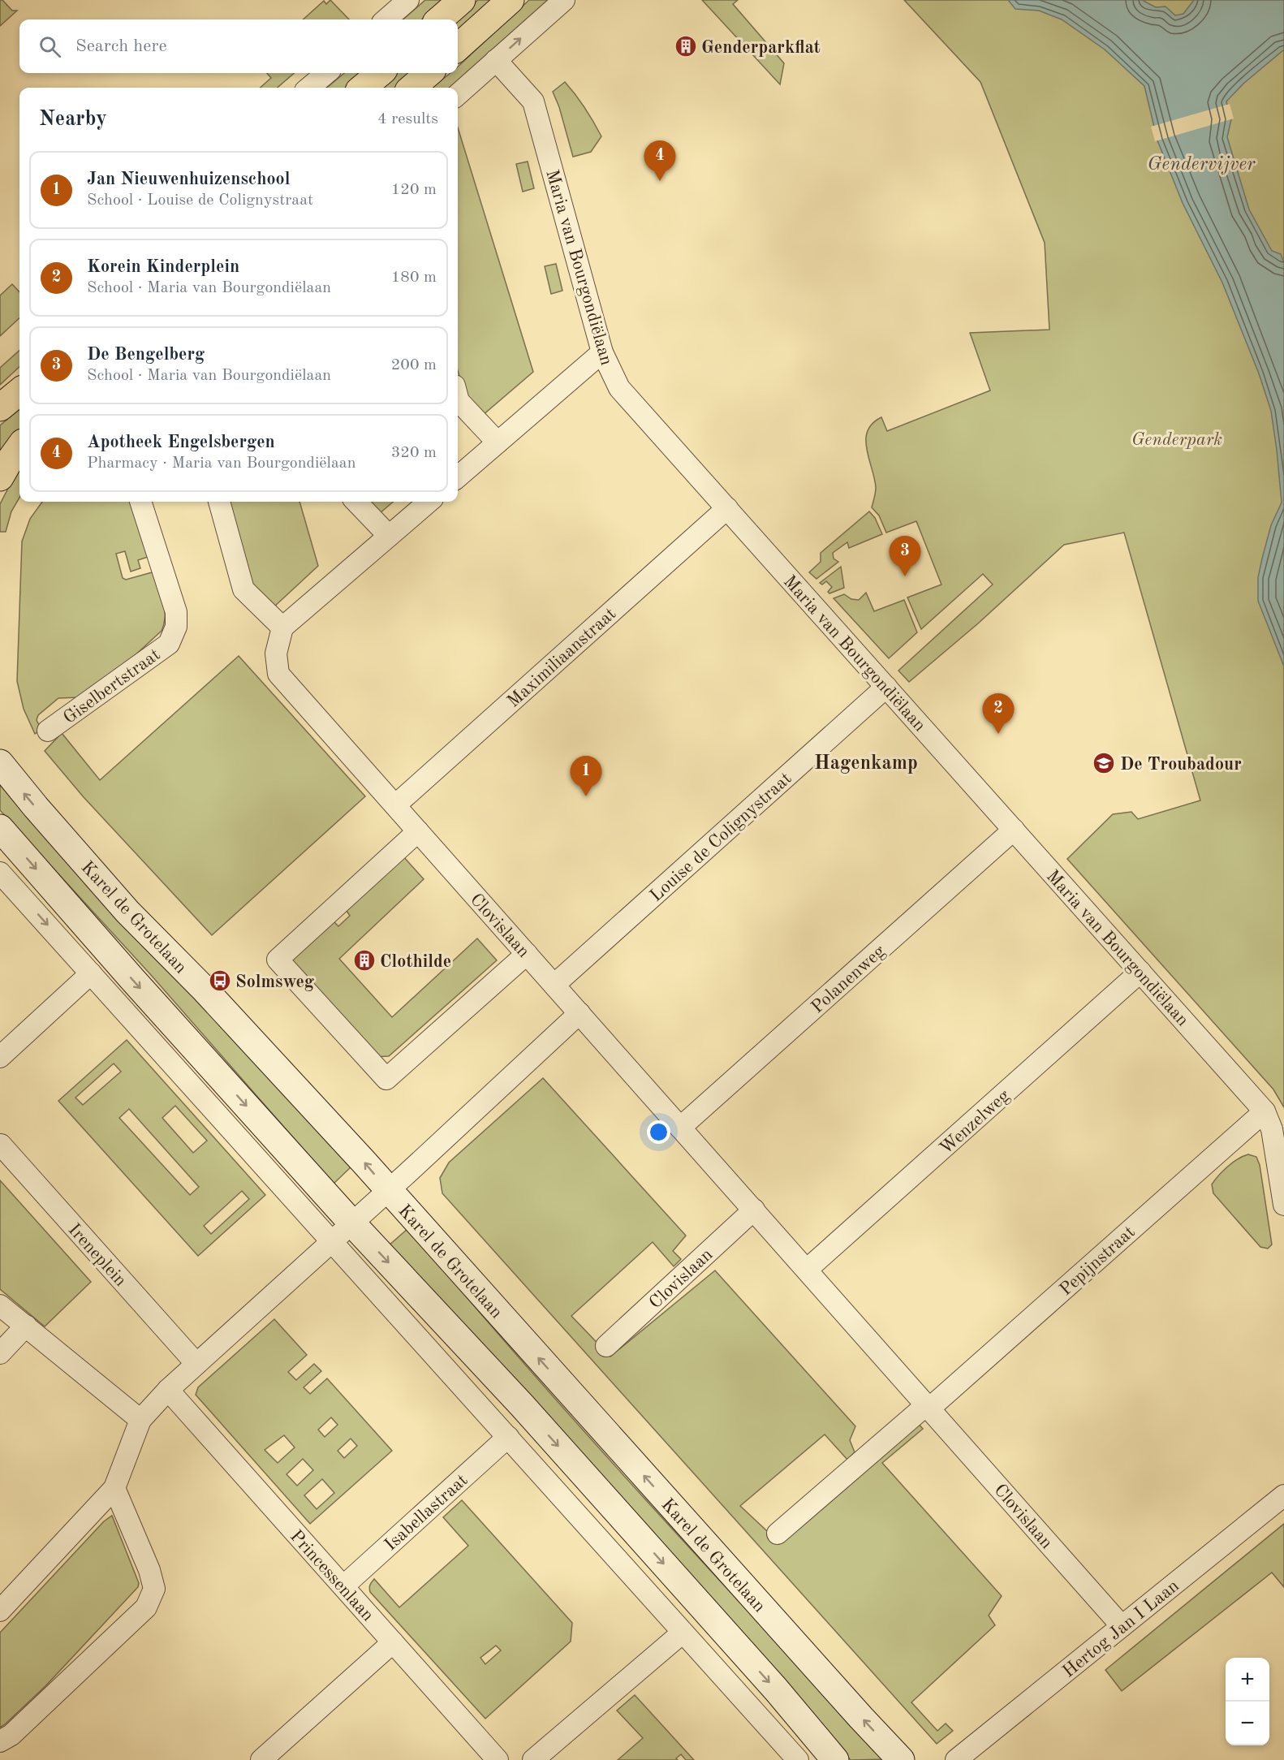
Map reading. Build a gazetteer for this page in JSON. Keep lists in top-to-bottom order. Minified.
{"streets":{"main road":["Karel de Grotelaan"],"street":["Maria van Bourgondiëlaan","Maximiliaanstraat","Giselbertstraat","Louise de Colignystraat","Clovislaan","Polanenweg","Wenzelweg","Ireneplein","Pepijnstraat","Isabellastraat","Princessenlaan","Hertog Jan I Laan"]},"crossings":[["Maria van Bourgondiëlaan","Maximiliaanstraat"],["Maria van Bourgondiëlaan","Louise de Colignystraat"],["Maria van Bourgondiëlaan","Polanenweg"],["Maria van Bourgondiëlaan","Wenzelweg"],["Maria van Bourgondiëlaan","Pepijnstraat"],["Maximiliaanstraat","Clovislaan"],["Louise de Colignystraat","Clovislaan"],["Clovislaan","Polanenweg"],["Clovislaan","Wenzelweg"],["Clovislaan","Pepijnstraat"],["Clovislaan","Hertog Jan I Laan"],["Isabellastraat","Princessenlaan"]],"districts":["Hagenkamp"],"water":["Gendervijver"],"parks":["Genderpark"],"places":{"building":["Genderparkflat","Clothilde"],"school or university":["De Troubadour"],"bus stop":["Solmsweg"]},"page":{"search":"Search here","heading":["Nearby","4 results"],"pins":["4","3","2","1"],"list":[{"mark":"1","name":"Jan Nieuwenhuizenschool","note":"School · Louise de Colignystraat","value":"120 m"},{"mark":"2","name":"Korein Kinderplein","note":"School · Maria van Bourgondiëlaan","value":"180 m"},{"mark":"3","name":"De Bengelberg","note":"School · Maria van Bourgondiëlaan","value":"200 m"},{"mark":"4","name":"Apotheek Engelsbergen","note":"Pharmacy · Maria van Bourgondiëlaan","value":"320 m"}],"map_buttons":["+","−"]}}
